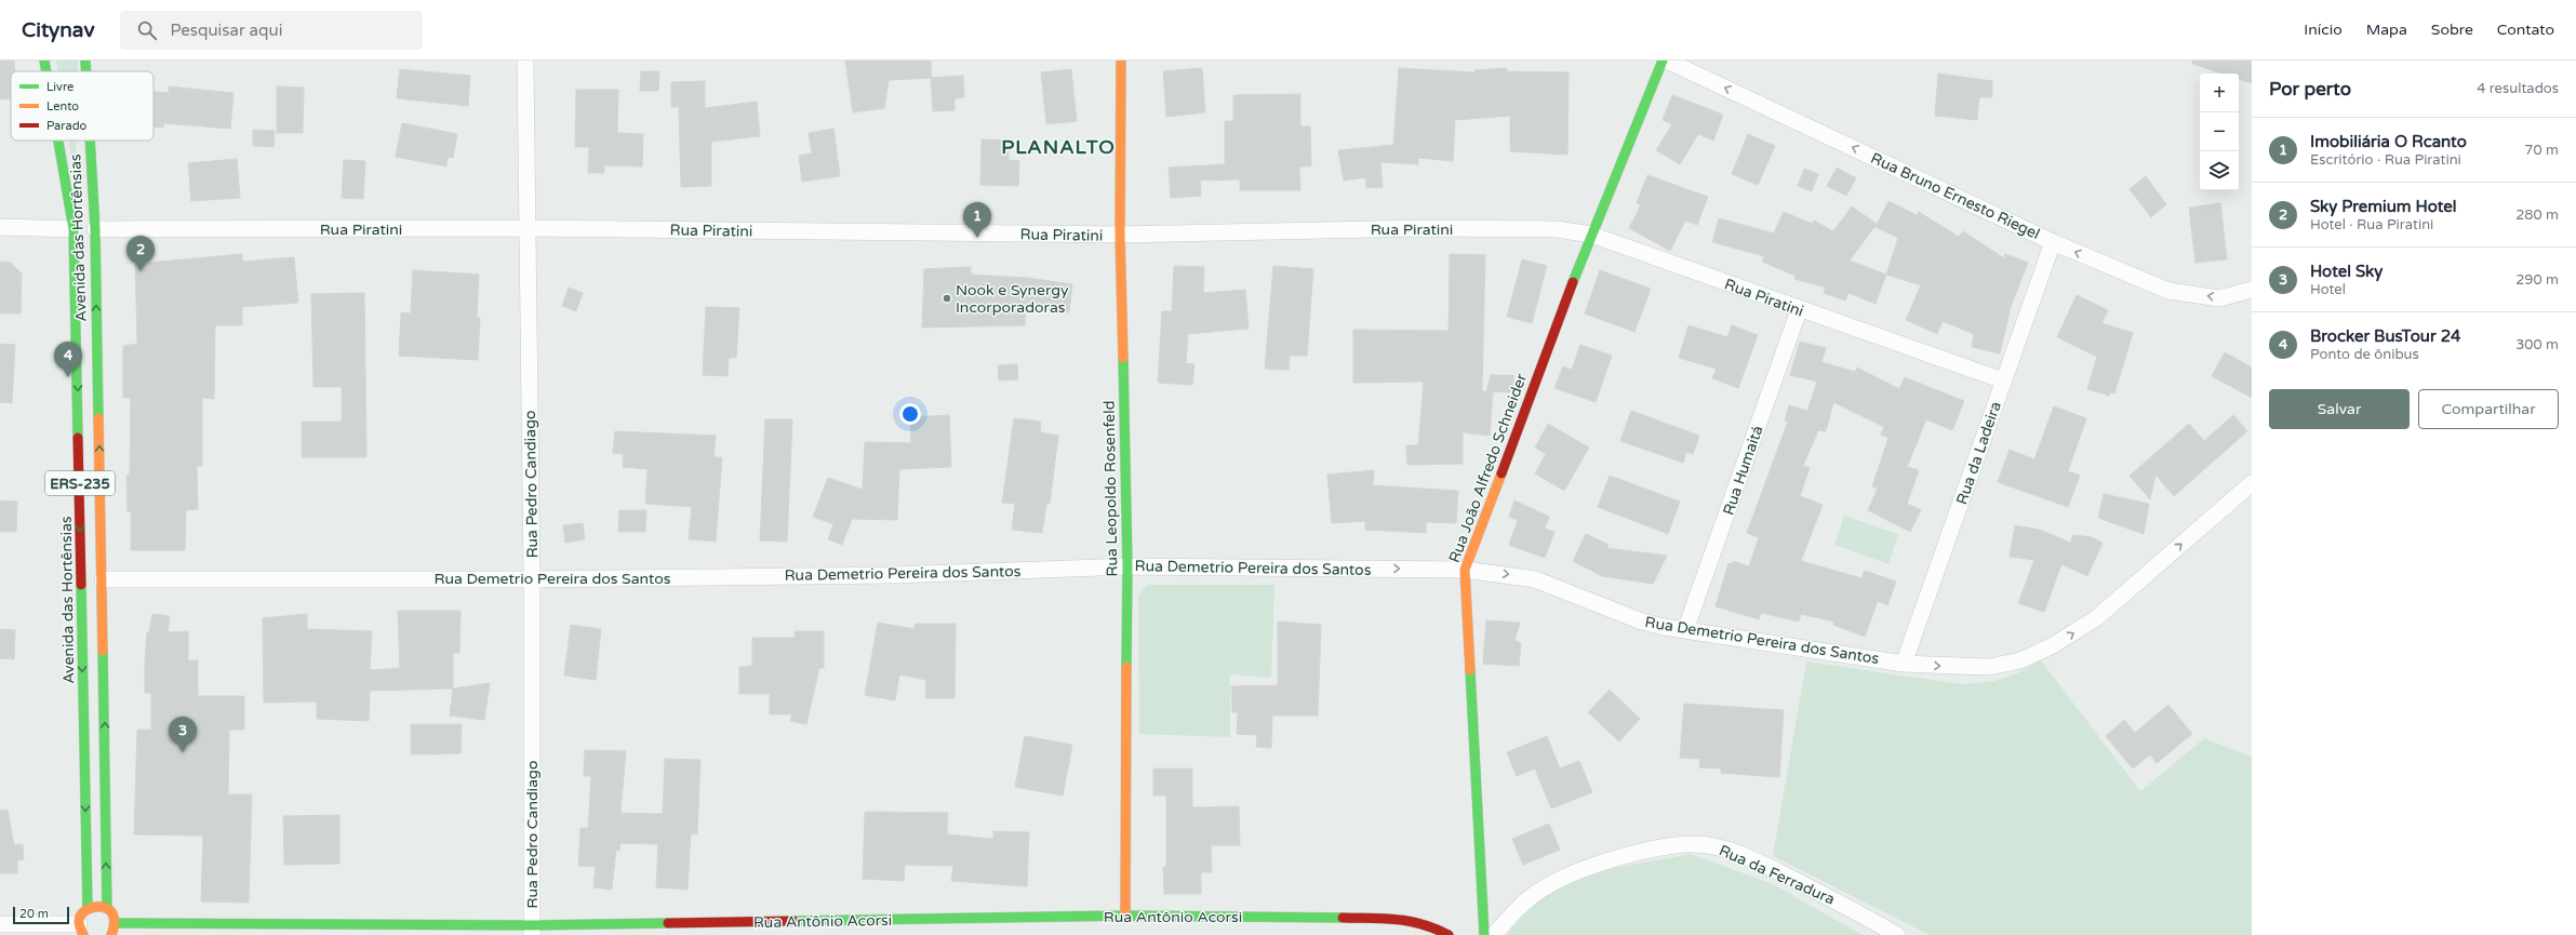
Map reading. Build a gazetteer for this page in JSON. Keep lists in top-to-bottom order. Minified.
{"streets":{"street":["Rua Bruno Ernesto Riegel","Rua Piratini","Avenida das Hortênsias","Rua da Ladeira","Rua João Alfredo Schneider","Rua Humaitá","ERS-235","Rua Pedro Candiago","Rua Leopoldo Rosenfeld","Rua Demetrio Pereira dos Santos","Rua da Ferradura","Rua Antônio Acorsi"]},"crossings":[["Rua Bruno Ernesto Riegel","Rua da Ladeira"],["Rua Piratini","Avenida das Hortênsias"],["Rua Piratini","Rua da Ladeira"],["Rua Piratini","Rua João Alfredo Schneider"],["Rua Piratini","Rua Humaitá"],["Rua Piratini","Rua Pedro Candiago"],["Rua Piratini","Rua Leopoldo Rosenfeld"],["Avenida das Hortênsias","Rua Demetrio Pereira dos Santos"],["Rua da Ladeira","Rua Demetrio Pereira dos Santos"],["Rua João Alfredo Schneider","Rua Demetrio Pereira dos Santos"],["Rua Humaitá","Rua Demetrio Pereira dos Santos"],["Rua Pedro Candiago","Rua Demetrio Pereira dos Santos"],["Rua Pedro Candiago","Rua Antônio Acorsi"],["Rua Leopoldo Rosenfeld","Rua Demetrio Pereira dos Santos"],["Rua Leopoldo Rosenfeld","Rua Antônio Acorsi"]],"one_way":["Rua Bruno Ernesto Riegel","Rua Demetrio Pereira dos Santos"],"districts":["PLANALTO"],"places":["Nook e Synergy Incorporadoras"],"legend":["Livre","Lento","Parado"],"scale_bar":"20 m","page":{"header":"Citynav","search":"Pesquisar aqui","nav":["Início","Mapa","Sobre","Contato"],"heading":["Por perto","4 resultados"],"map_buttons":["+","−"],"list":[{"mark":"1","name":"Imobiliária O Rcanto","note":"Escritório · Rua Piratini","value":"70 m"},{"mark":"2","name":"Sky Premium Hotel","note":"Hotel · Rua Piratini","value":"280 m"},{"mark":"3","name":"Hotel Sky","note":"Hotel","value":"290 m"},{"mark":"4","name":"Brocker BusTour 24","note":"Ponto de ônibus","value":"300 m"}],"pins":["1","2","4","3"],"buttons":["Salvar","Compartilhar"],"scale":"20 m"}}
